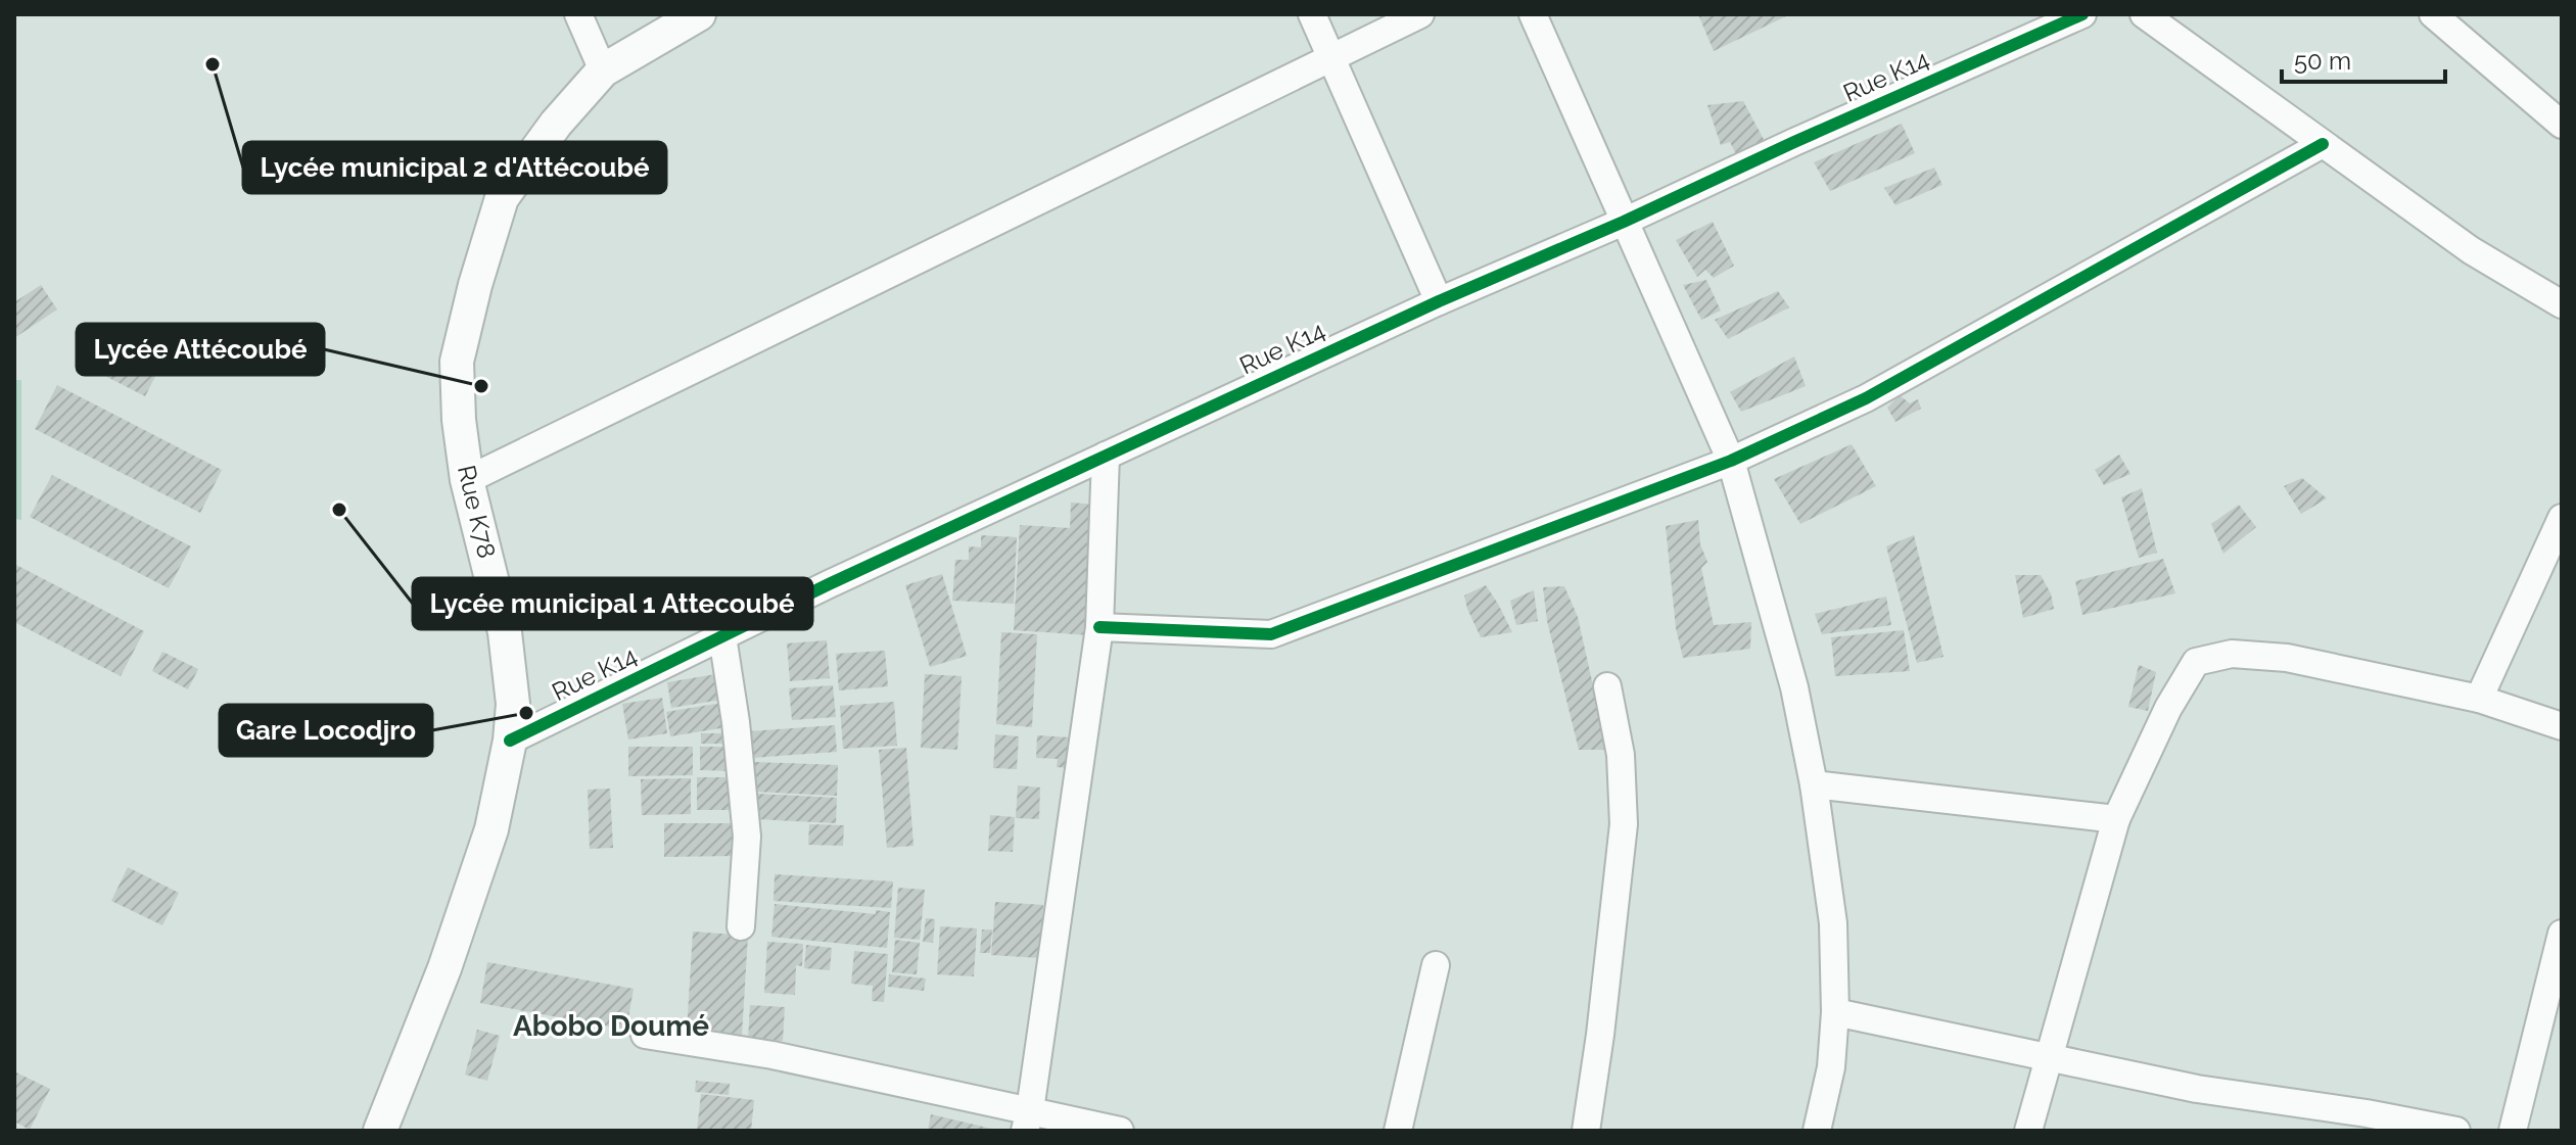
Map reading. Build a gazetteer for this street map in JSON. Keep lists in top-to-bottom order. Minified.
{"streets":{"street":["Rue K14","Rue K78"]},"crossings":[["Rue K14","Rue K78"]],"districts":["Abobo Doumé"],"places":["Lycée municipal 2 d'Attécoubé","Lycée Attécoubé","Lycée municipal 1 Attecoubé","Gare Locodjro"],"scale_bar":"50 m"}
